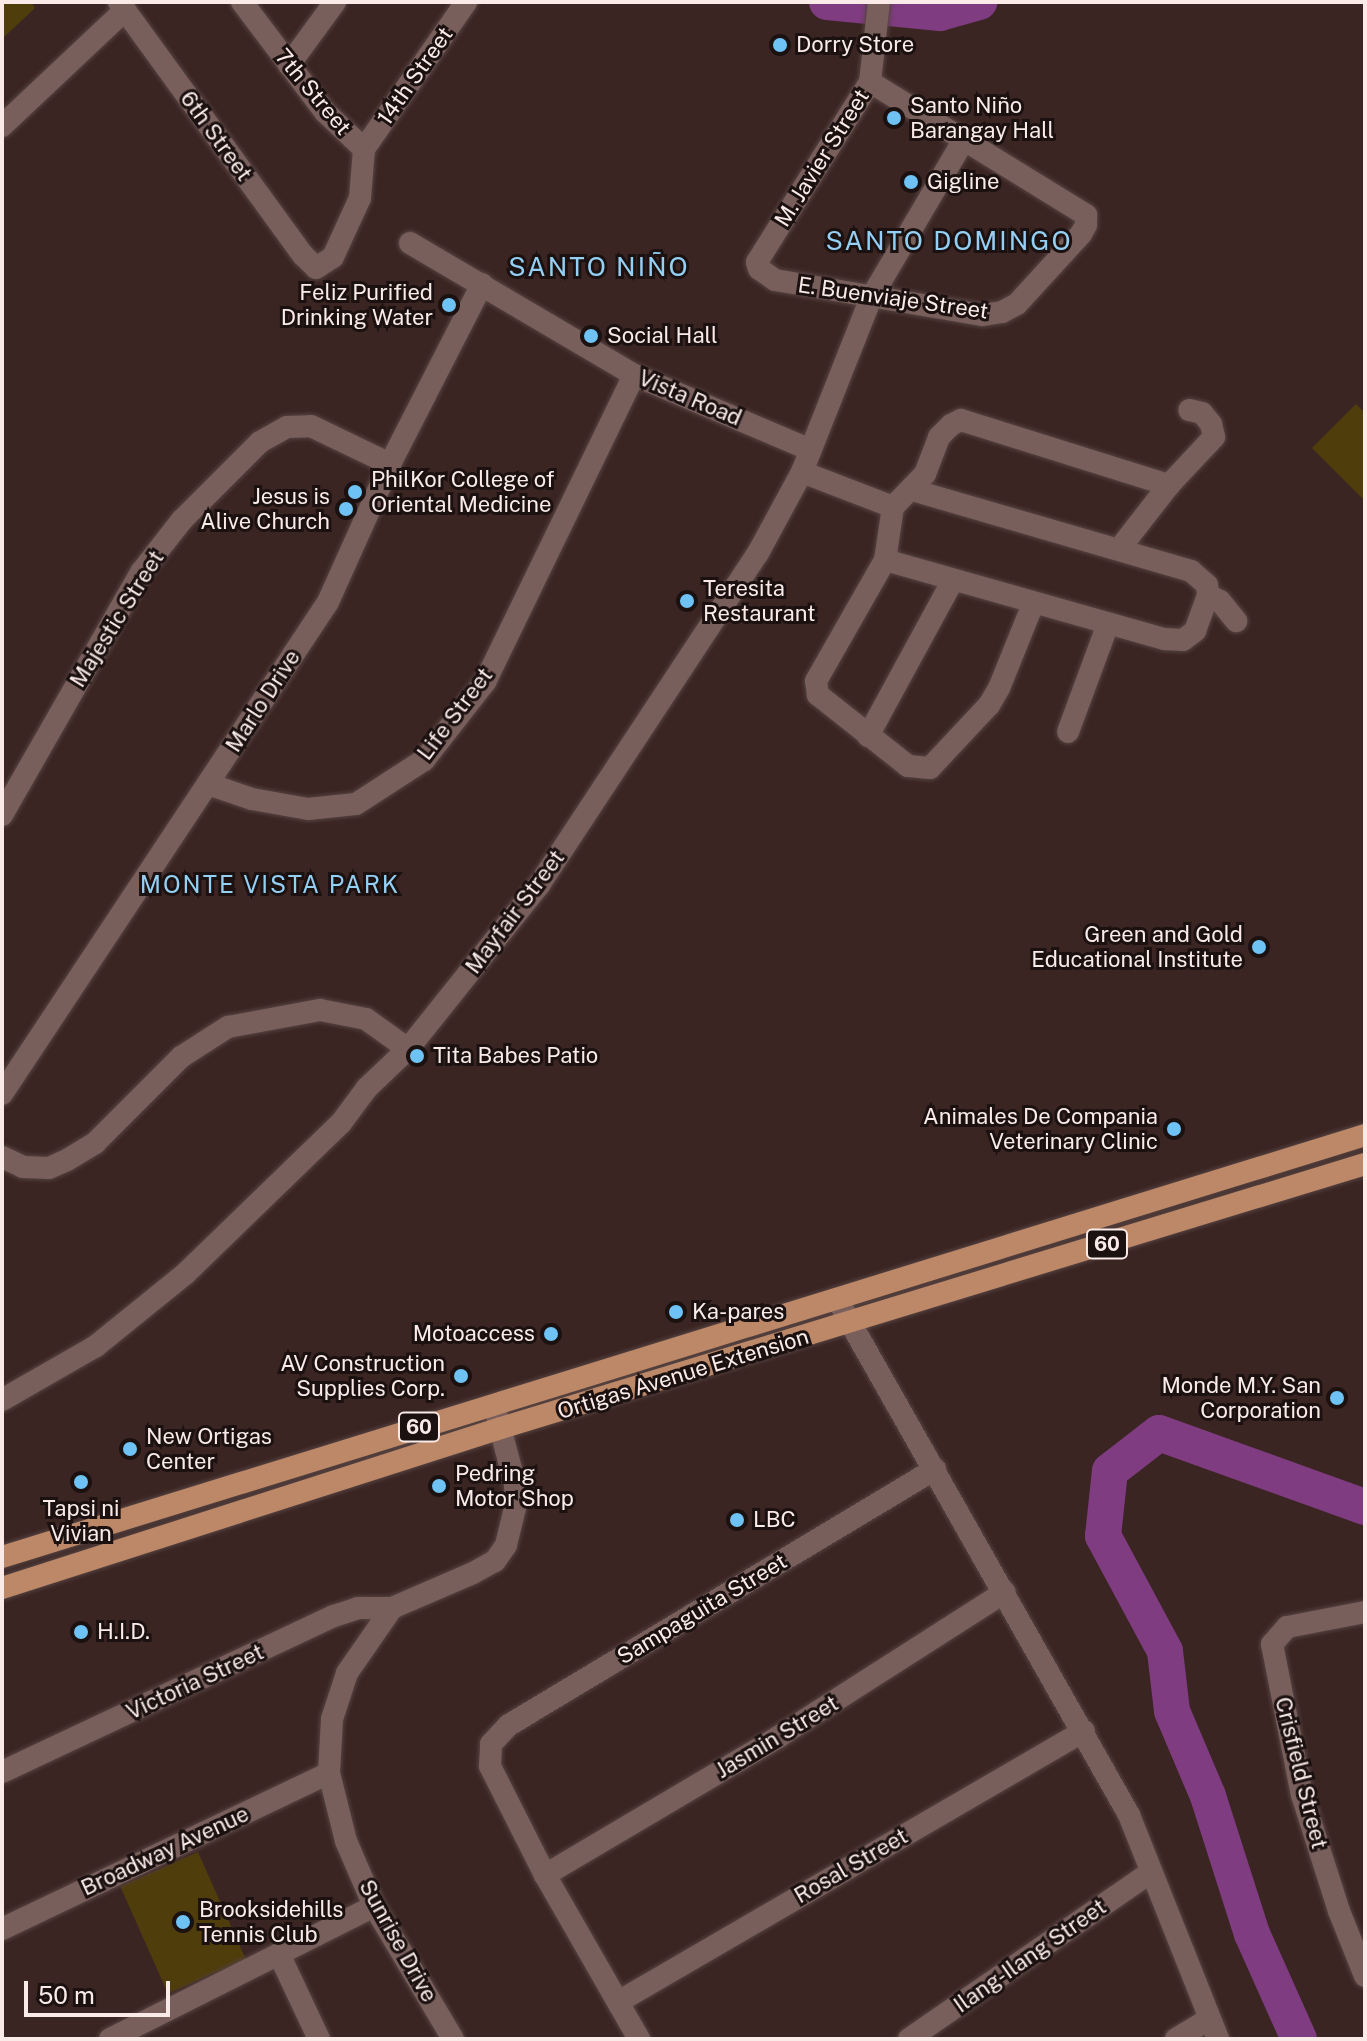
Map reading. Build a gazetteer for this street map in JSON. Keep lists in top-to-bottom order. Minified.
{"streets":{"main road":["60","Ortigas Avenue Extension"],"street":["14th Street","7th Street","6th Street","M. Javier Street","E. Buenviaje Street","Vista Road","Majestic Street","Marlo Drive","Life Street","Mayfair Street","Sampaguita Street","Victoria Street","Jasmin Street","Crisfield Street","Broadway Avenue","Rosal Street","Sunrise Drive","Ilang-Ilang Street"]},"crossings":[["14th Street","7th Street"],["7th Street","6th Street"],["M. Javier Street","E. Buenviaje Street"],["E. Buenviaje Street","Mayfair Street"],["Vista Road","Marlo Drive"],["Vista Road","Life Street"],["Vista Road","Mayfair Street"],["Majestic Street","Marlo Drive"],["Marlo Drive","Life Street"],["Sampaguita Street","Jasmin Street"],["Victoria Street","Sunrise Drive"],["Broadway Avenue","Sunrise Drive"]],"districts":["SANTO DOMINGO","SANTO NIÑO","MONTE VISTA PARK"],"places":["Dorry Store","Santo Niño Barangay Hall","Gigline","Feliz Purified Drinking Water","Social Hall","PhilKor College of Oriental Medicine","Jesus is Alive Church","Teresita Restaurant","Green and Gold Educational Institute","Tita Babes Patio","Animales De Compania Veterinary Clinic","Ka-pares","Motoaccess","AV Construction Supplies Corp.","Monde M.Y. San Corporation","New Ortigas Center","Tapsi ni Vivian","Pedring Motor Shop","LBC","H.I.D.","Brooksidehills Tennis Club"],"scale_bar":"50 m"}
